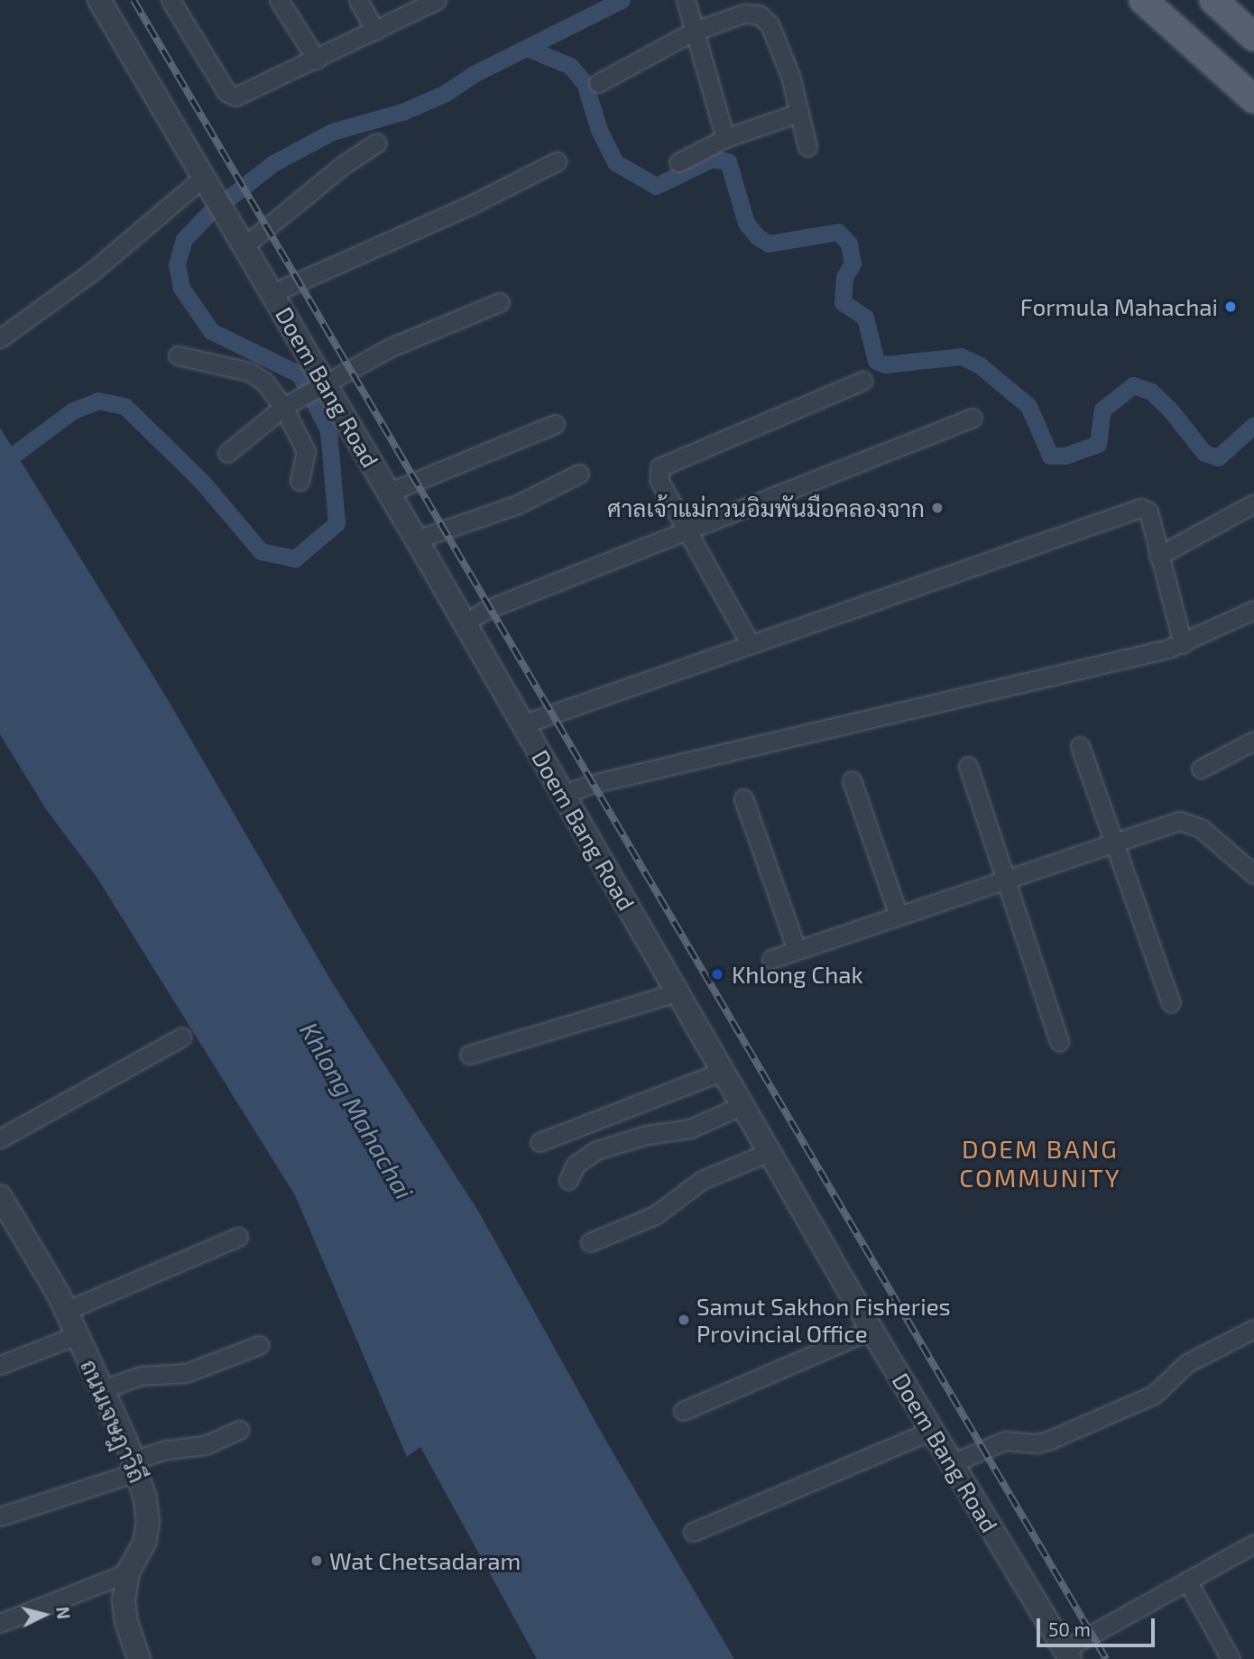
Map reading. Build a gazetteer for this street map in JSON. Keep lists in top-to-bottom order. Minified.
{"streets":{"street":["Doem Bang Road","ถนนเจษฎาวิถี"]},"districts":["DOEM BANG COMMUNITY"],"water":["Khlong Mahachai"],"places":["Formula Mahachai","ศาลเจ้าแม่กวนอิมพันมือคลองจาก","Khlong Chak","Samut Sakhon Fisheries Provincial Office","Wat Chetsadaram"],"scale_bar":"50 m","north":"right"}
